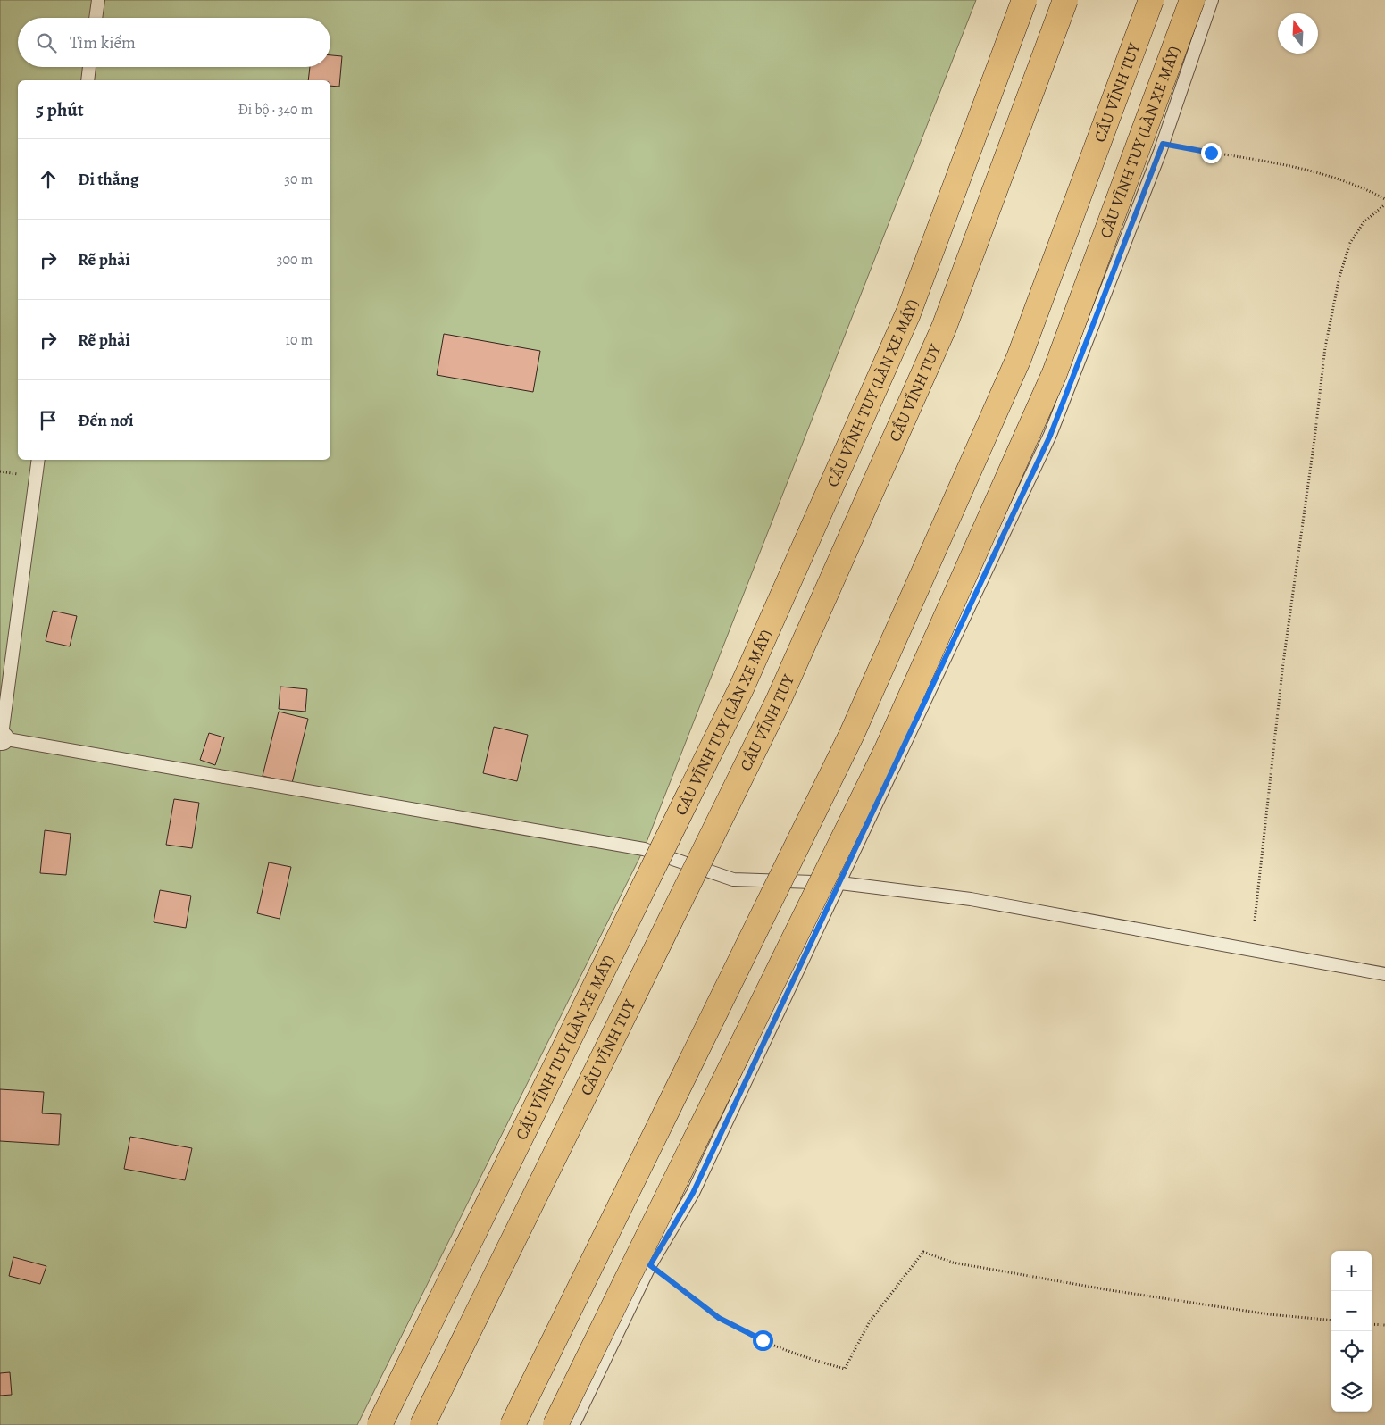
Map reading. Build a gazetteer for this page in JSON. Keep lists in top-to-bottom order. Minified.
{"streets":{"highway":["CẦU VĨNH TUY","CẦU VĨNH TUY (LÀN XE MÁY)"]},"north":"top","page":{"search":"Tìm kiếm","heading":["5 phút","Đi bộ · 340 m"],"list":[["Đi thẳng","30 m"],["Rẽ phải","300 m"],["Rẽ phải","10 m"],"Đến nơi"],"map_buttons":["+","−"]}}
